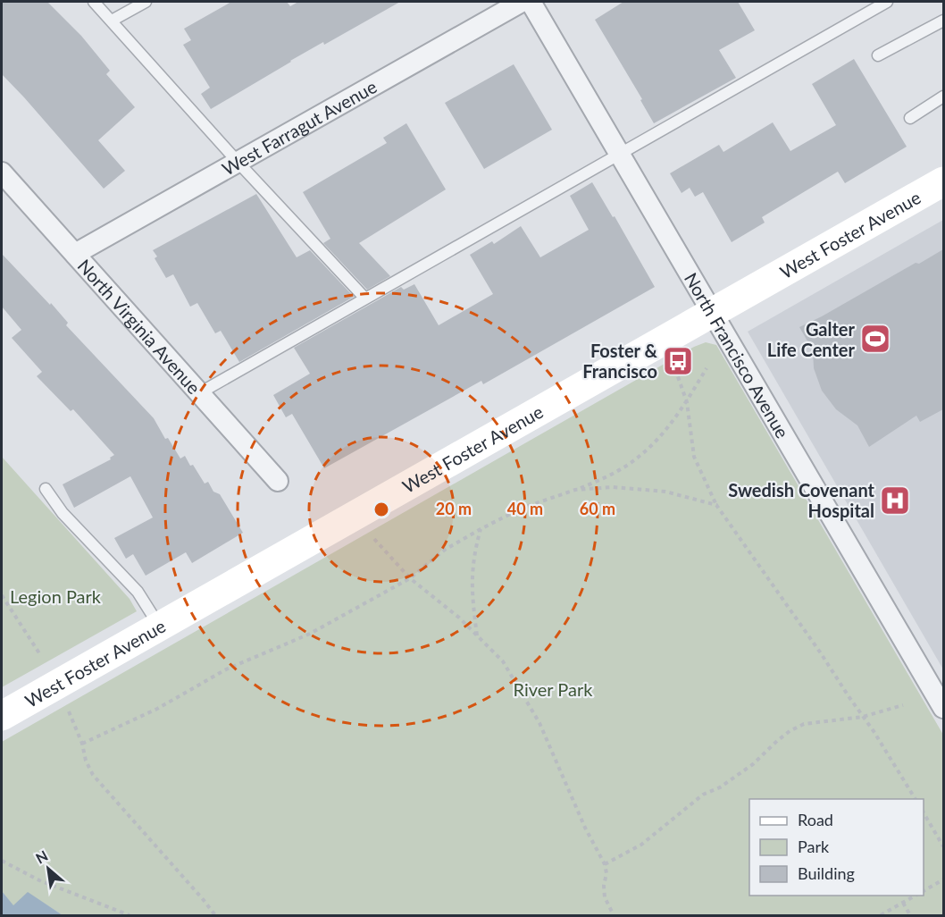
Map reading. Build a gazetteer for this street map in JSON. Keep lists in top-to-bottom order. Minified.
{"streets":{"main road":["West Foster Avenue"],"street":["West Farragut Avenue","North Virginia Avenue","North Francisco Avenue"]},"crossings":[["West Farragut Avenue","North Virginia Avenue"],["West Foster Avenue","North Francisco Avenue"]],"parks":["Legion Park","River Park"],"places":{"sports":["Galter Life Center"],"bus stop":["Foster & Francisco"],"hospital":["Swedish Covenant Hospital"]},"legend":["Road","Park","Building"],"north":"top left","rings":["20 m","40 m","60 m"]}
